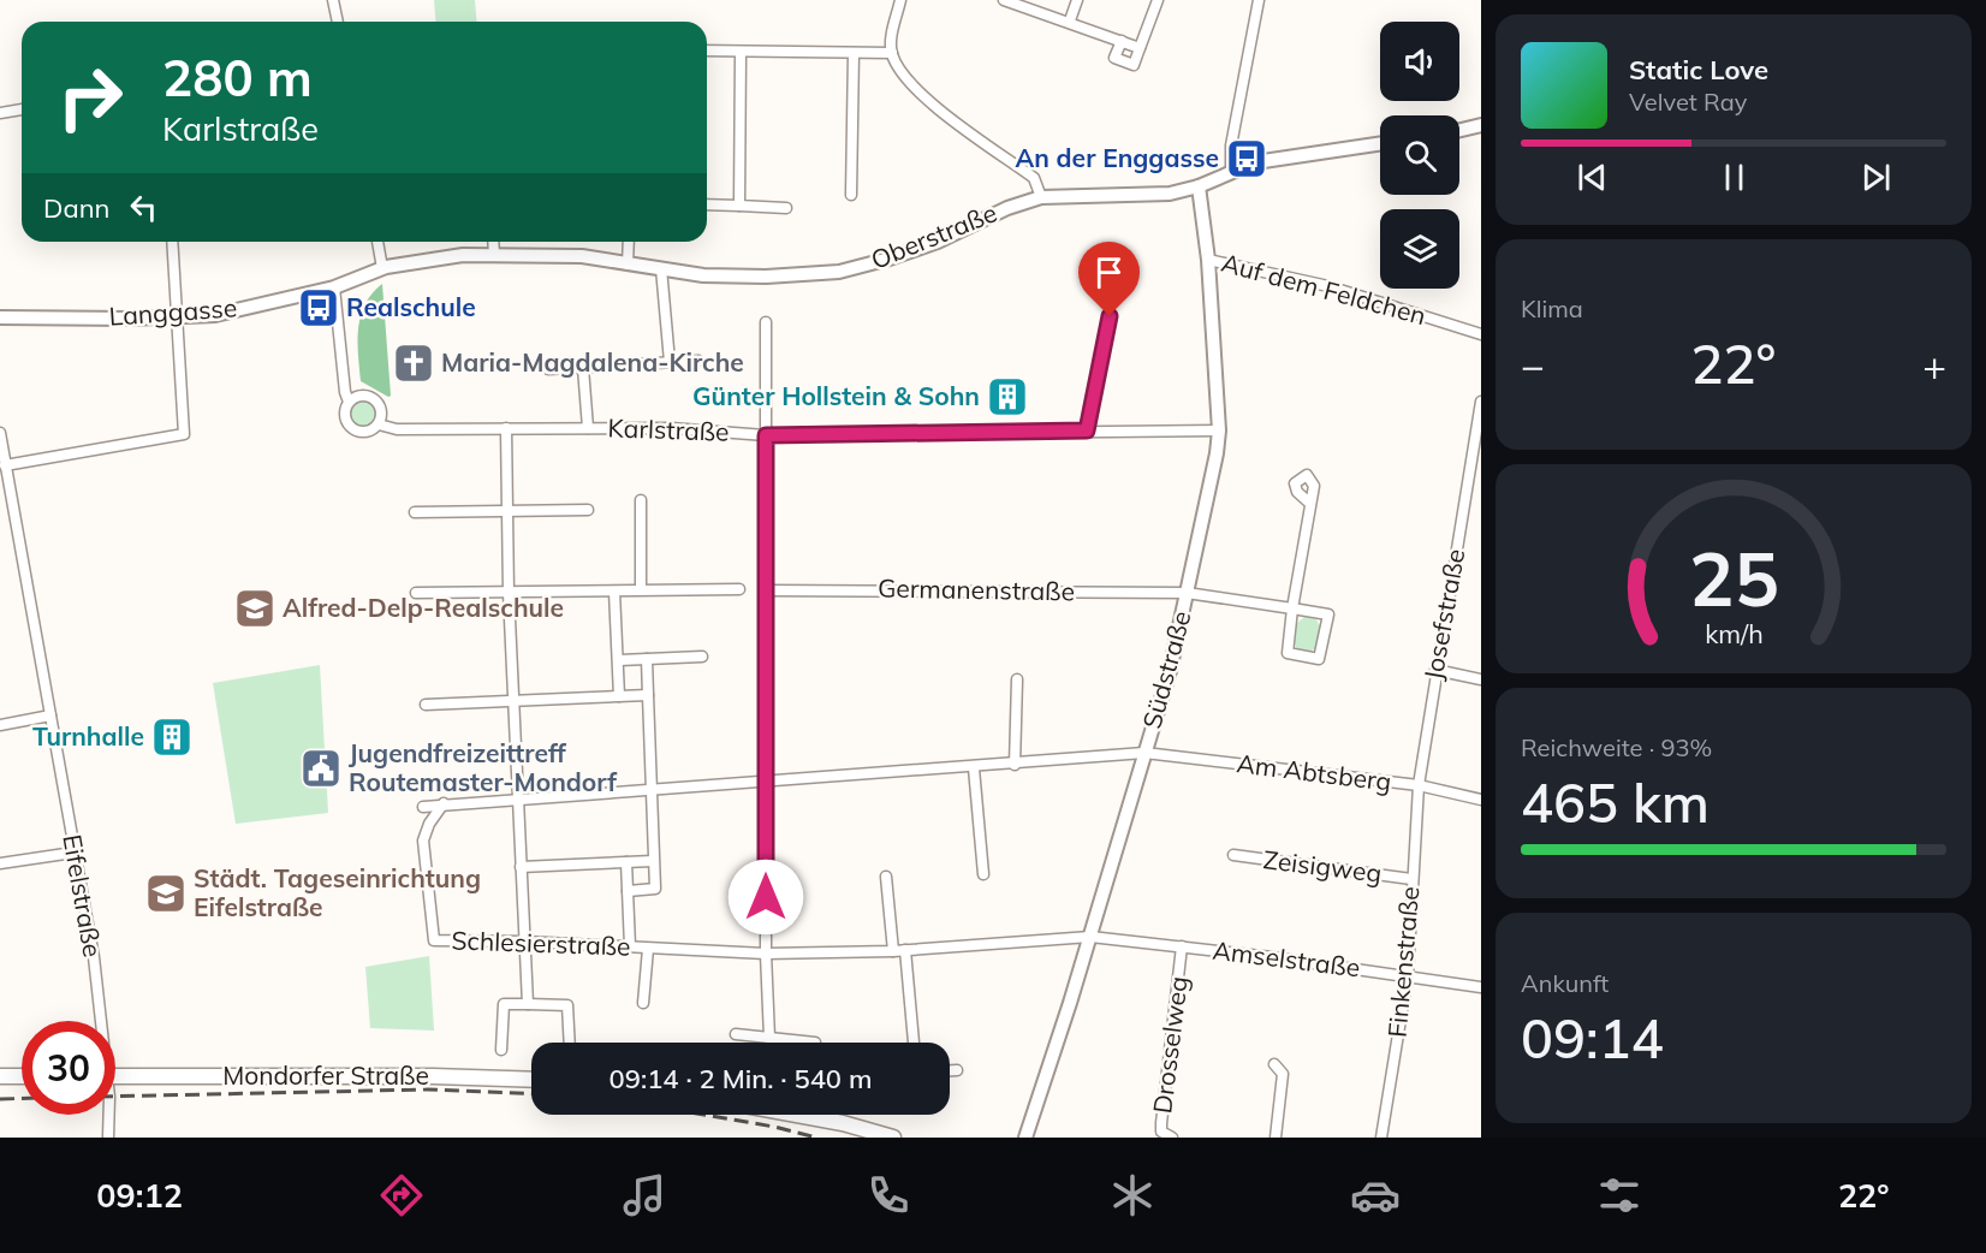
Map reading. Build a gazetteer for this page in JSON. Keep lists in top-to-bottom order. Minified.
{"streets":{"main road":["Mondorfer Straße"],"street":["Oberstraße","Auf dem Feldchen","Langgasse","Karlstraße","Germanenstraße","Josefstraße","Südstraße","Am Abtsberg","Zeisigweg","Eifelstraße","Schlesierstraße","Amselstraße","Finkenstraße","Drosselweg"]},"crossings":[["Oberstraße","Langgasse"],["Oberstraße","Südstraße"],["Auf dem Feldchen","Südstraße"],["Langgasse","Karlstraße"],["Karlstraße","Südstraße"],["Germanenstraße","Südstraße"],["Josefstraße","Am Abtsberg"],["Josefstraße","Finkenstraße"],["Südstraße","Am Abtsberg"],["Südstraße","Schlesierstraße"],["Südstraße","Amselstraße"],["Am Abtsberg","Schlesierstraße"],["Am Abtsberg","Finkenstraße"],["Zeisigweg","Finkenstraße"],["Schlesierstraße","Amselstraße"],["Amselstraße","Finkenstraße"],["Amselstraße","Drosselweg"]],"places":{"bus stop":["An der Enggasse","Realschule"],"church":["Maria-Magdalena-Kirche"],"building":["Günter Hollstein & Sohn","Turnhalle"],"school or university":["Alfred-Delp-Realschule","Städt. Tageseinrichtung Eifelstraße"],"public building":["Jugendfreizeittreff Routemaster-Mondorf"]},"page":{"turn":["280 m","Karlstraße"],"song":["Static Love","Velvet Ray"],"then":"Dann","tile":["Klima",["Reichweite · 93%","465 km"],["Ankunft","09:14"]],"heat":["−","22°","+"],"limit":"30","trip":"09:14 · 2 Min. · 540 m","tabs":["09:12","22°"],"gauge":["25","km/h"]}}
